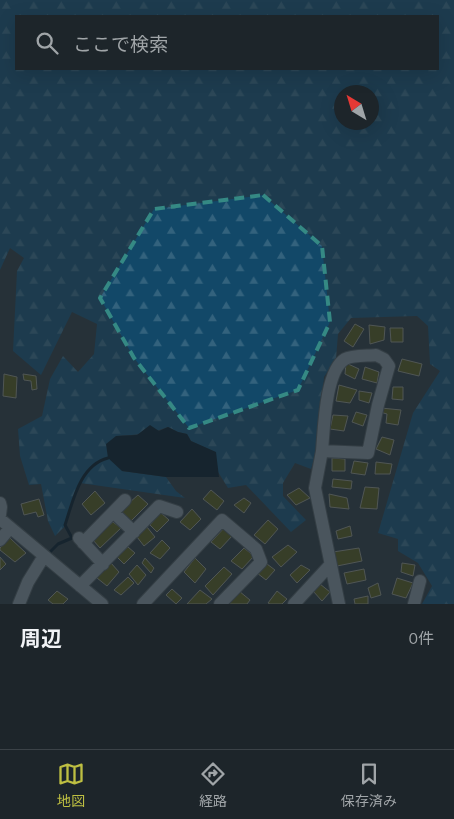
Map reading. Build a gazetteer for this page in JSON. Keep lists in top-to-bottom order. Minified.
{"north":"top left","page":{"search":"ここで検索","heading":["周辺","0件"],"nav":["地図","経路","保存済み"]}}
